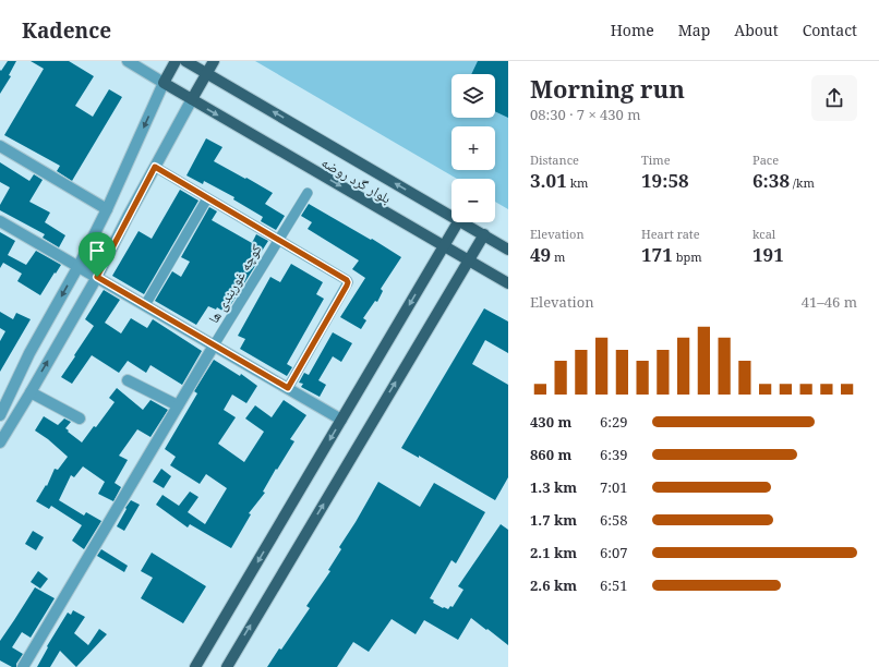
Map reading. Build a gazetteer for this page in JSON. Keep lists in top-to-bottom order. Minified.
{"streets":{"main road":["بلوار گرد روضه"],"street":["کوچه غوربندی ها"]},"page":{"header":"Kadence","nav":["Home","Map","About","Contact"],"heading":["Morning run","08:30 · 7 × 430 m"],"map_buttons":["+","−"],"stats":[["Distance","3.01 km"],["Time","19:58"],["Pace","6:38 /km"],["Elevation","49 m"],["Heart rate","171 bpm"],["kcal","191"]],"chart":["Elevation","41–46 m"],"list":[{"name":"430 m","note":"6:29"},{"name":"860 m","note":"6:39"},{"name":"1.3 km","note":"7:01"},{"name":"1.7 km","note":"6:58"},{"name":"2.1 km","note":"6:07"},{"name":"2.6 km","note":"6:51"}]}}
